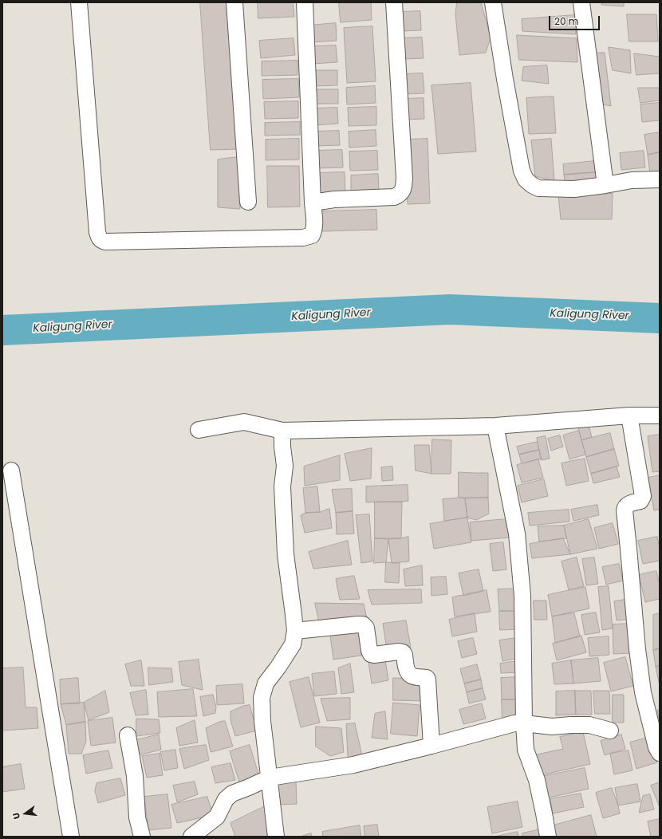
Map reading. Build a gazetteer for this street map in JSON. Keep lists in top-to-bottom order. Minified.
{"water":["Kaligung River"],"scale_bar":"20 m","north":"left"}
